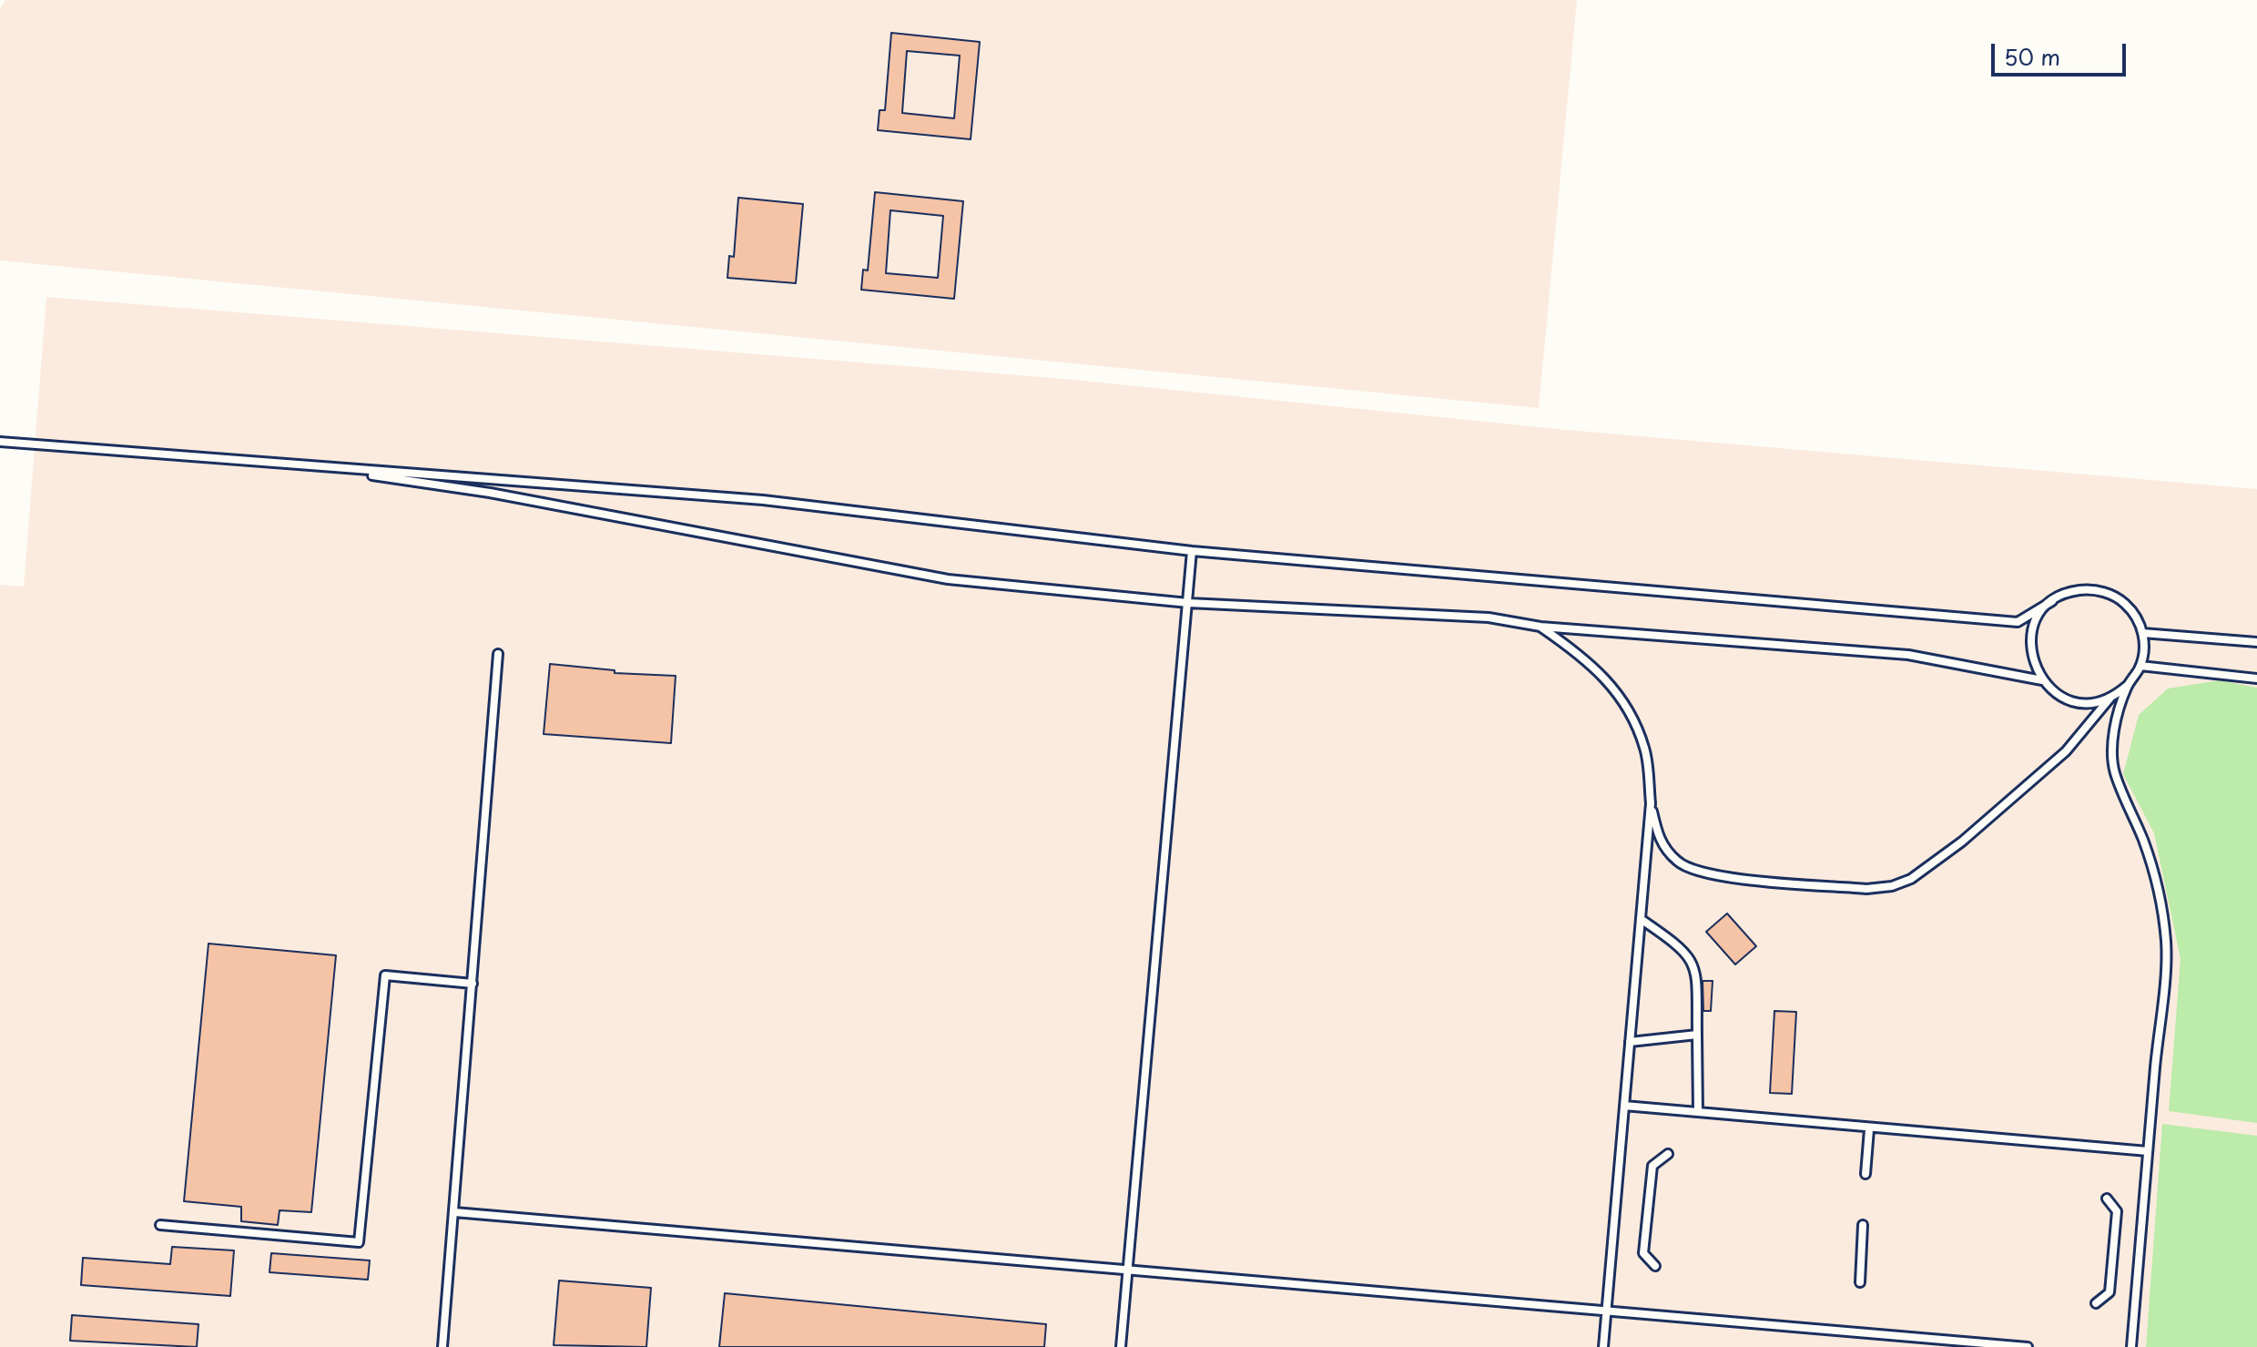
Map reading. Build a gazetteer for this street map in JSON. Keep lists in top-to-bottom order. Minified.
{"scale_bar":"50 m"}
